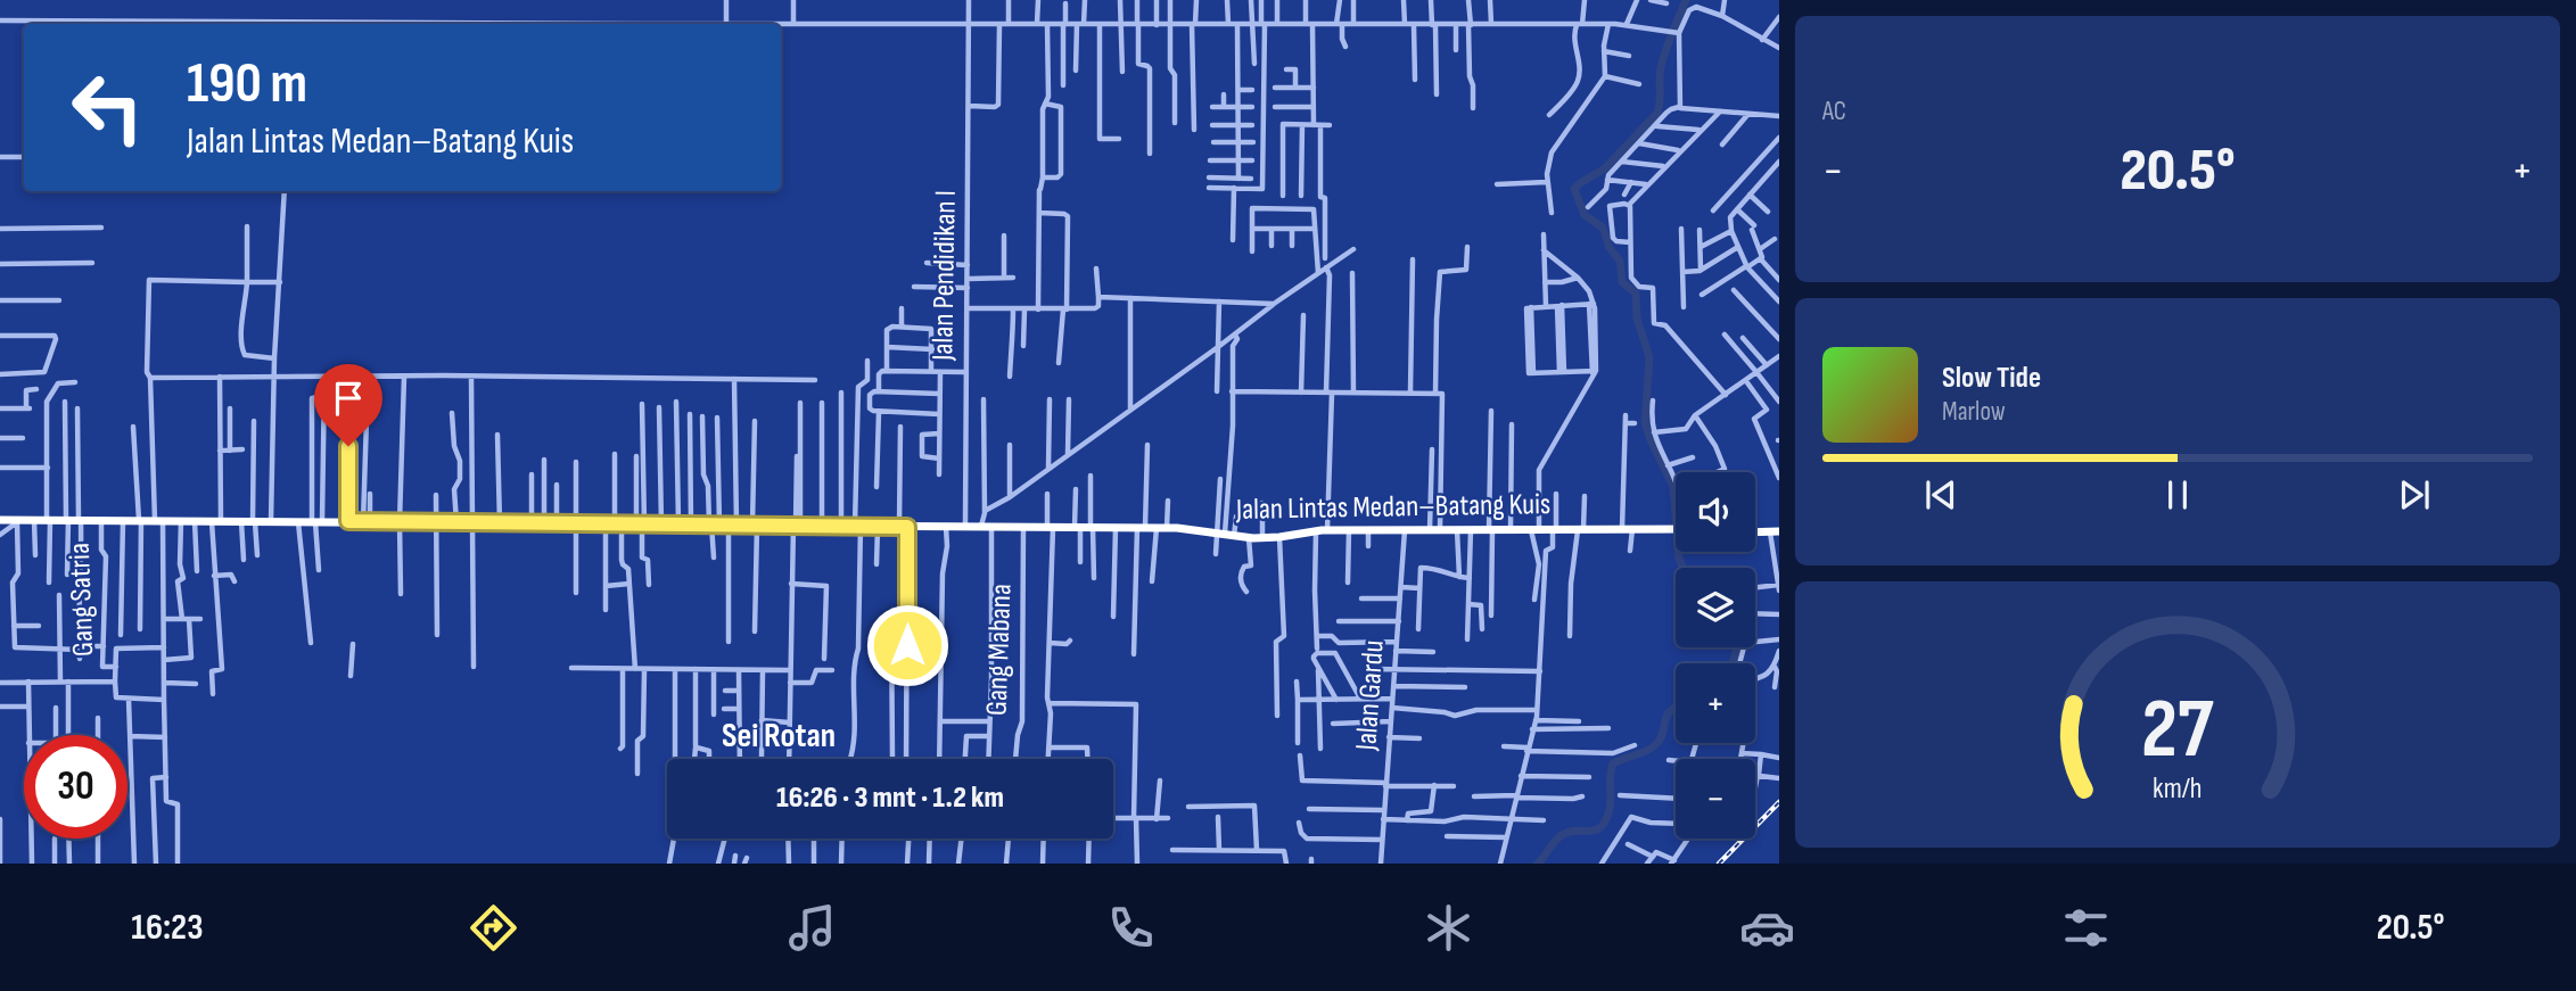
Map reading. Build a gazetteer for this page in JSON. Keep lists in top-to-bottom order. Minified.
{"streets":{"highway":["Jalan Lintas Medan–Batang Kuis"],"street":["Jalan Pendidikan I","Gang Satria","Gang Mabana","Jalan Gardu"]},"crossings":[["Jalan Pendidikan I","Jalan Lintas Medan–Batang Kuis"],["Jalan Lintas Medan–Batang Kuis","Gang Satria"],["Jalan Lintas Medan–Batang Kuis","Gang Mabana"],["Jalan Lintas Medan–Batang Kuis","Jalan Gardu"]],"districts":["Sei Rotan"],"page":{"tile":"AC","turn":["190 m","Jalan Lintas Medan–Batang Kuis"],"heat":["−","20.5°","+"],"song":["Slow Tide","Marlow"],"map_buttons":["+","−"],"limit":"30","trip":"16:26 · 3 mnt · 1.2 km","tabs":["16:23","20.5°"],"gauge":["27","km/h"]}}
